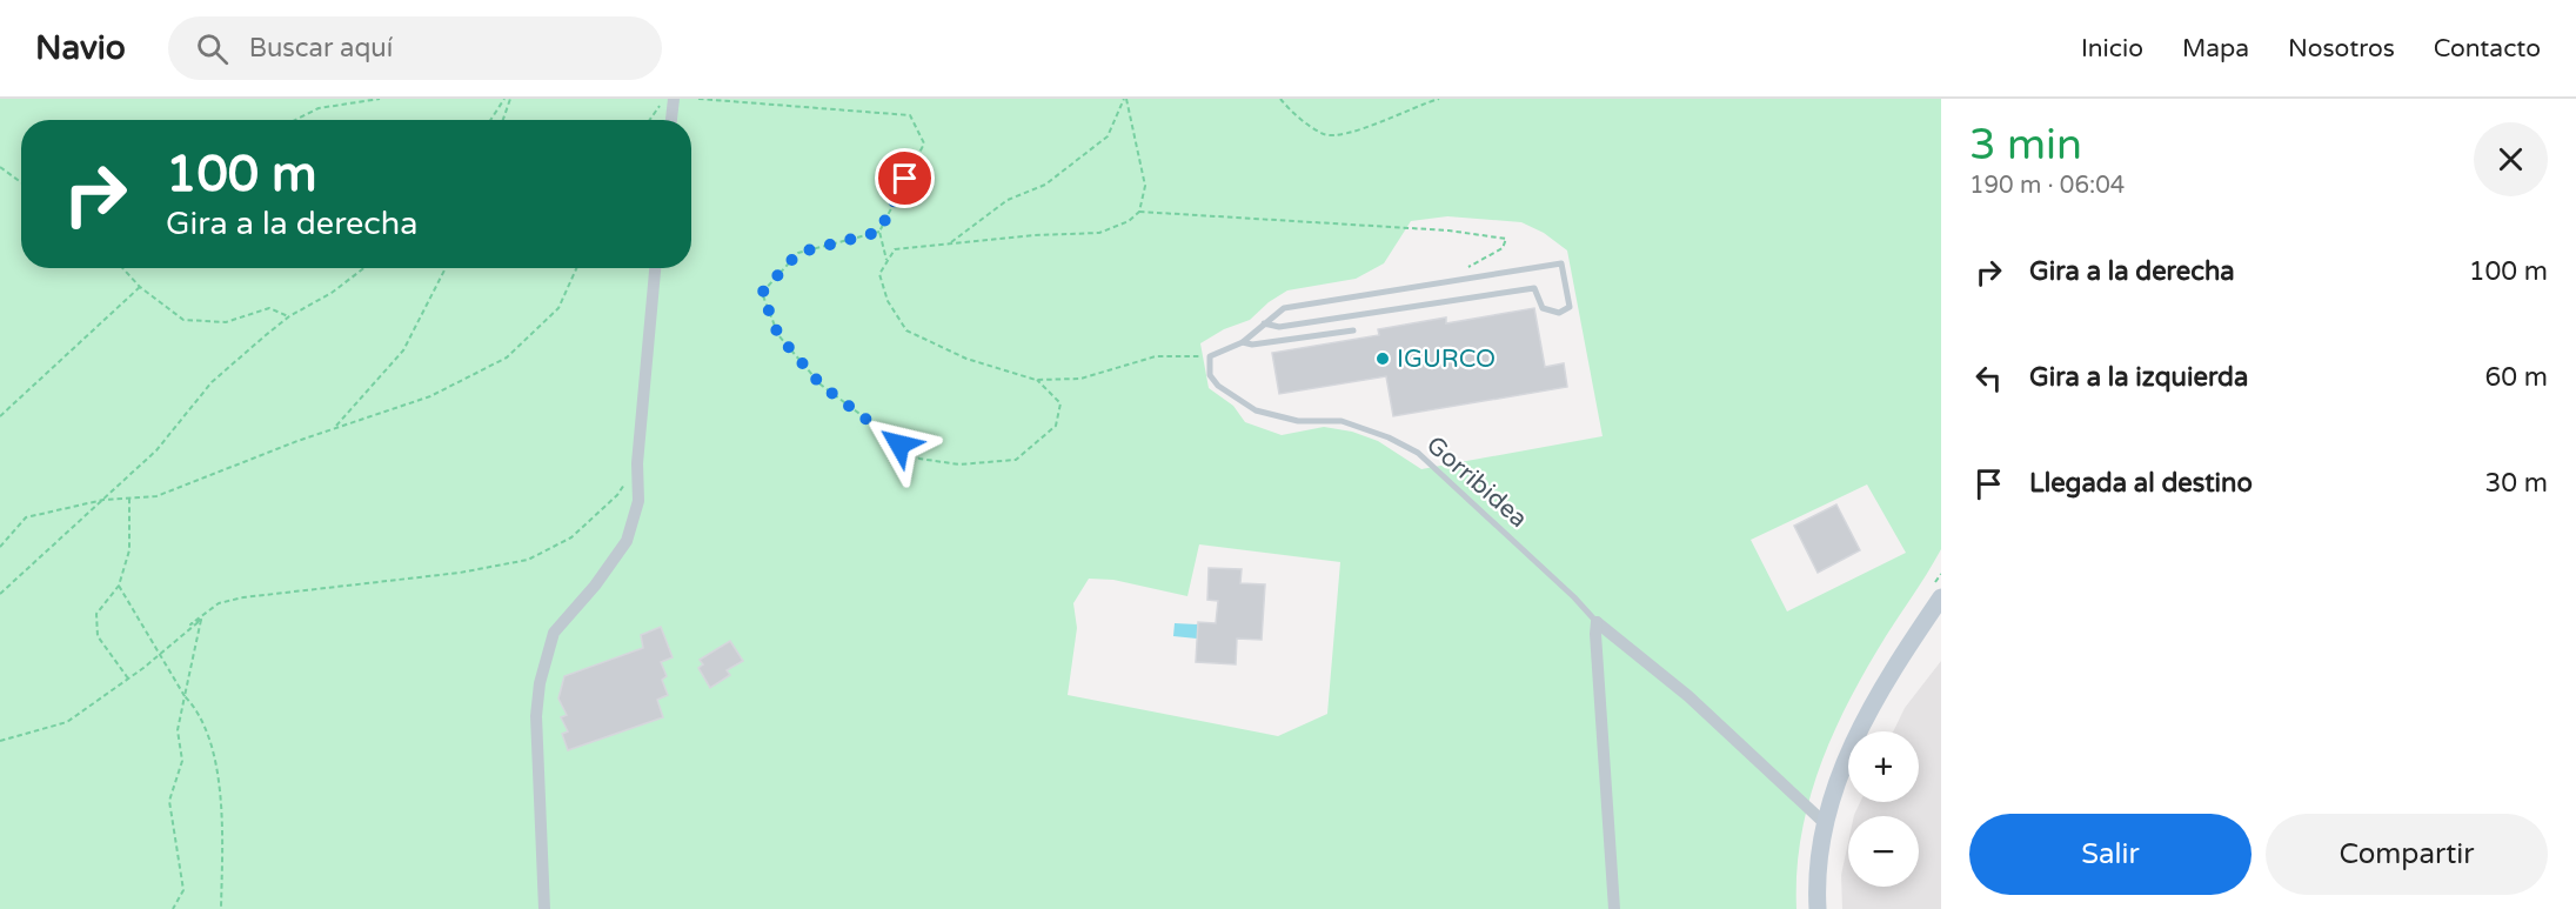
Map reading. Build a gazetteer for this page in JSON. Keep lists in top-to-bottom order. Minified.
{"streets":{"lane":["Gorribidea"]},"places":["IGURCO"],"page":{"header":"Navio","search":"Buscar aquí","nav":["Inicio","Mapa","Nosotros","Contacto"],"heading":["3 min","190 m · 06:04"],"turn":["100 m","Gira a la derecha"],"list":[{"name":"Gira a la derecha","value":"100 m"},{"name":"Gira a la izquierda","value":"60 m"},{"name":"Llegada al destino","value":"30 m"}],"map_buttons":["+","−"],"buttons":["Salir","Compartir"]}}
